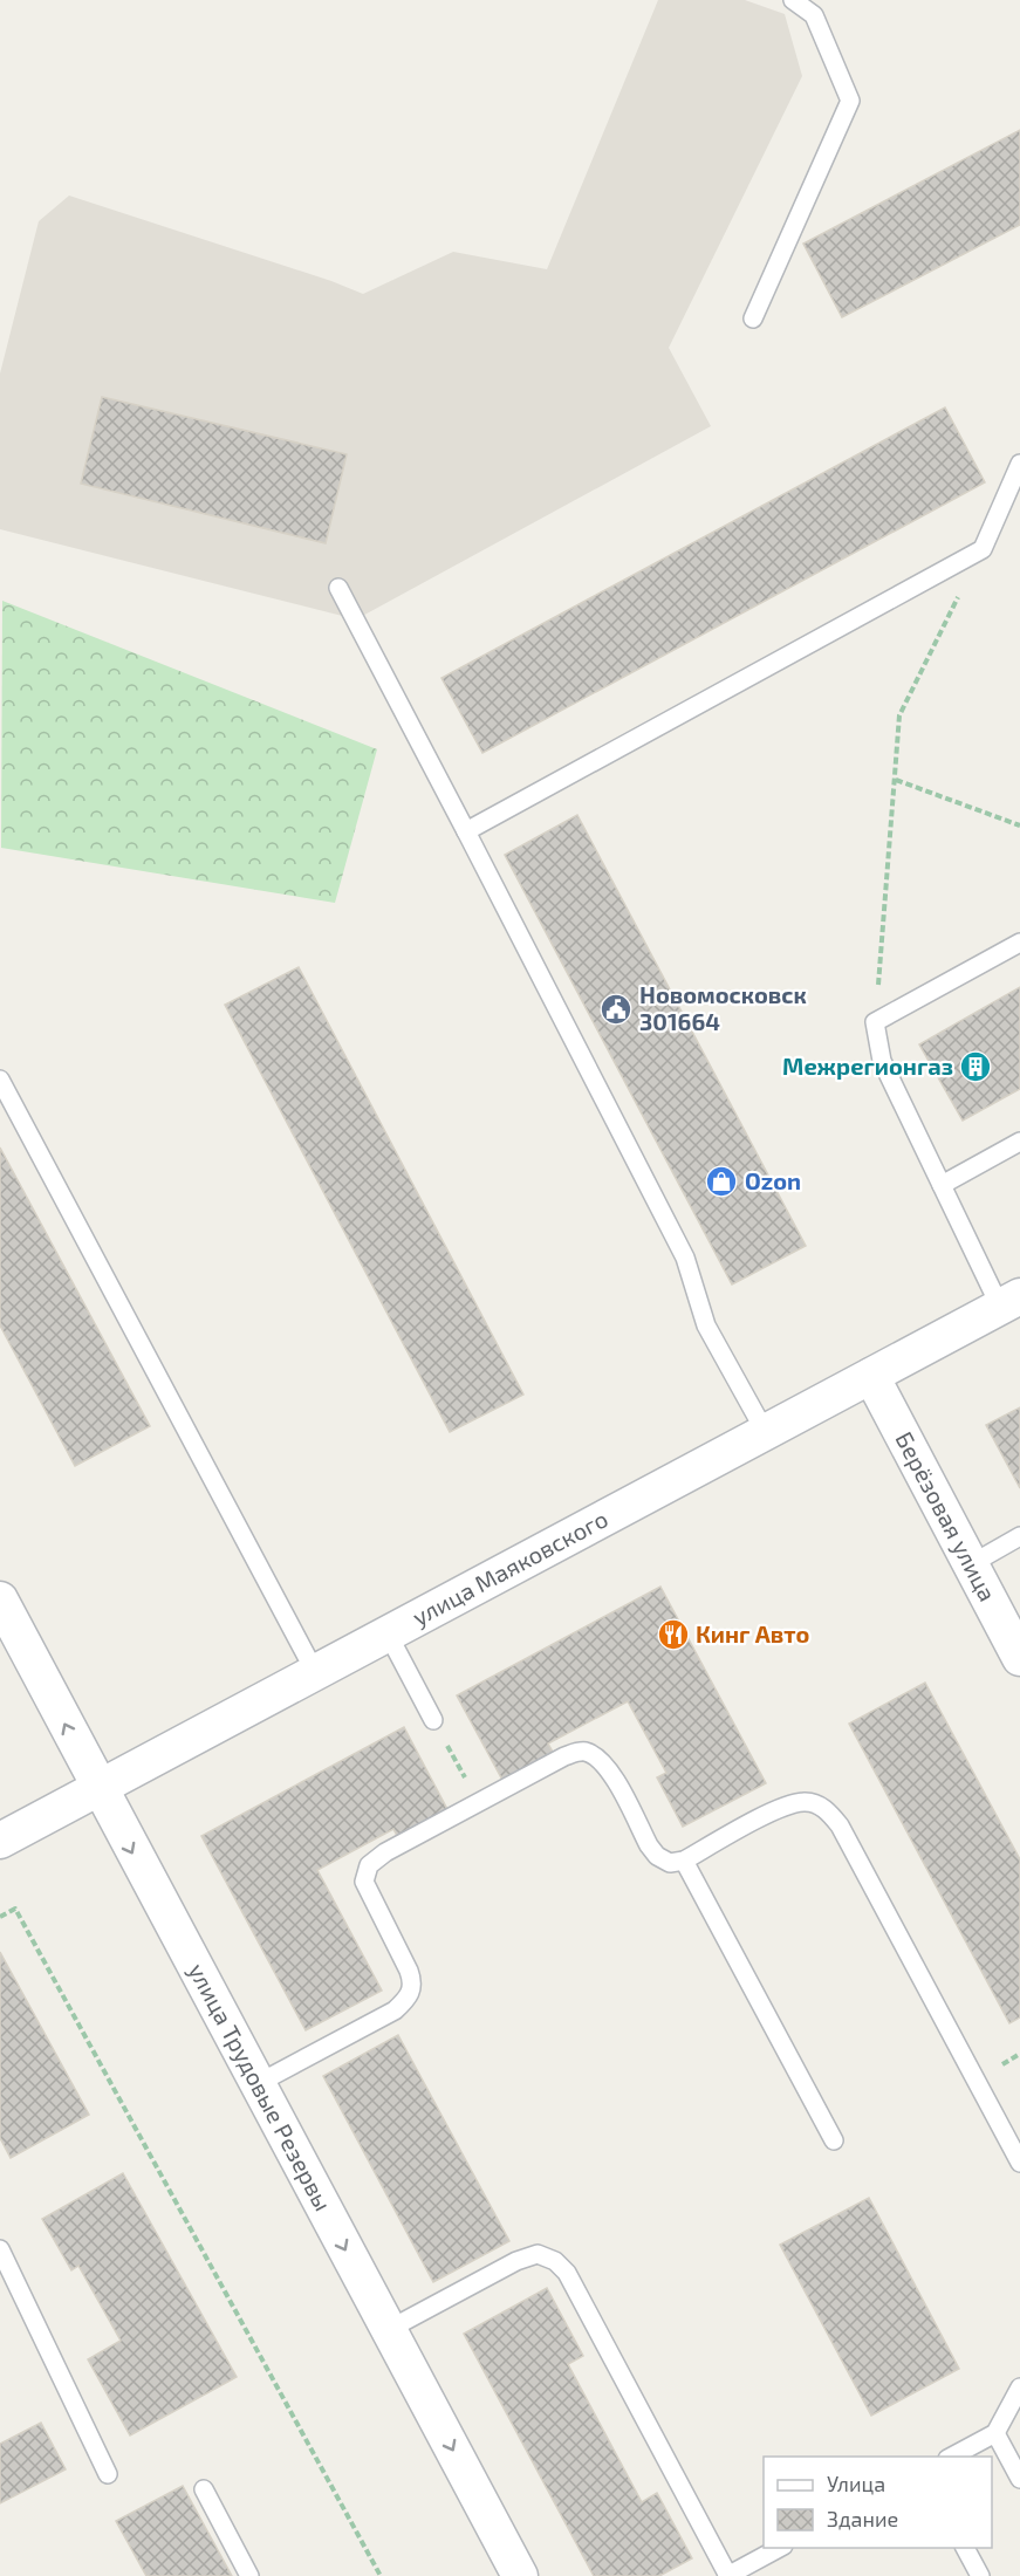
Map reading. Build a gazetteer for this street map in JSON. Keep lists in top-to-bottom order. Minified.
{"streets":{"street":["Берёзовая улица","улица Маяковского","улица Трудовые Резервы"]},"crossings":[["Берёзовая улица","улица Маяковского"],["улица Маяковского","улица Трудовые Резервы"]],"places":{"public building":["Новомосковск 301664"],"building":["Межрегионгаз"],"shop":["Ozon"],"restaurant":["Кинг Авто"]},"legend":["Улица","Здание"]}
